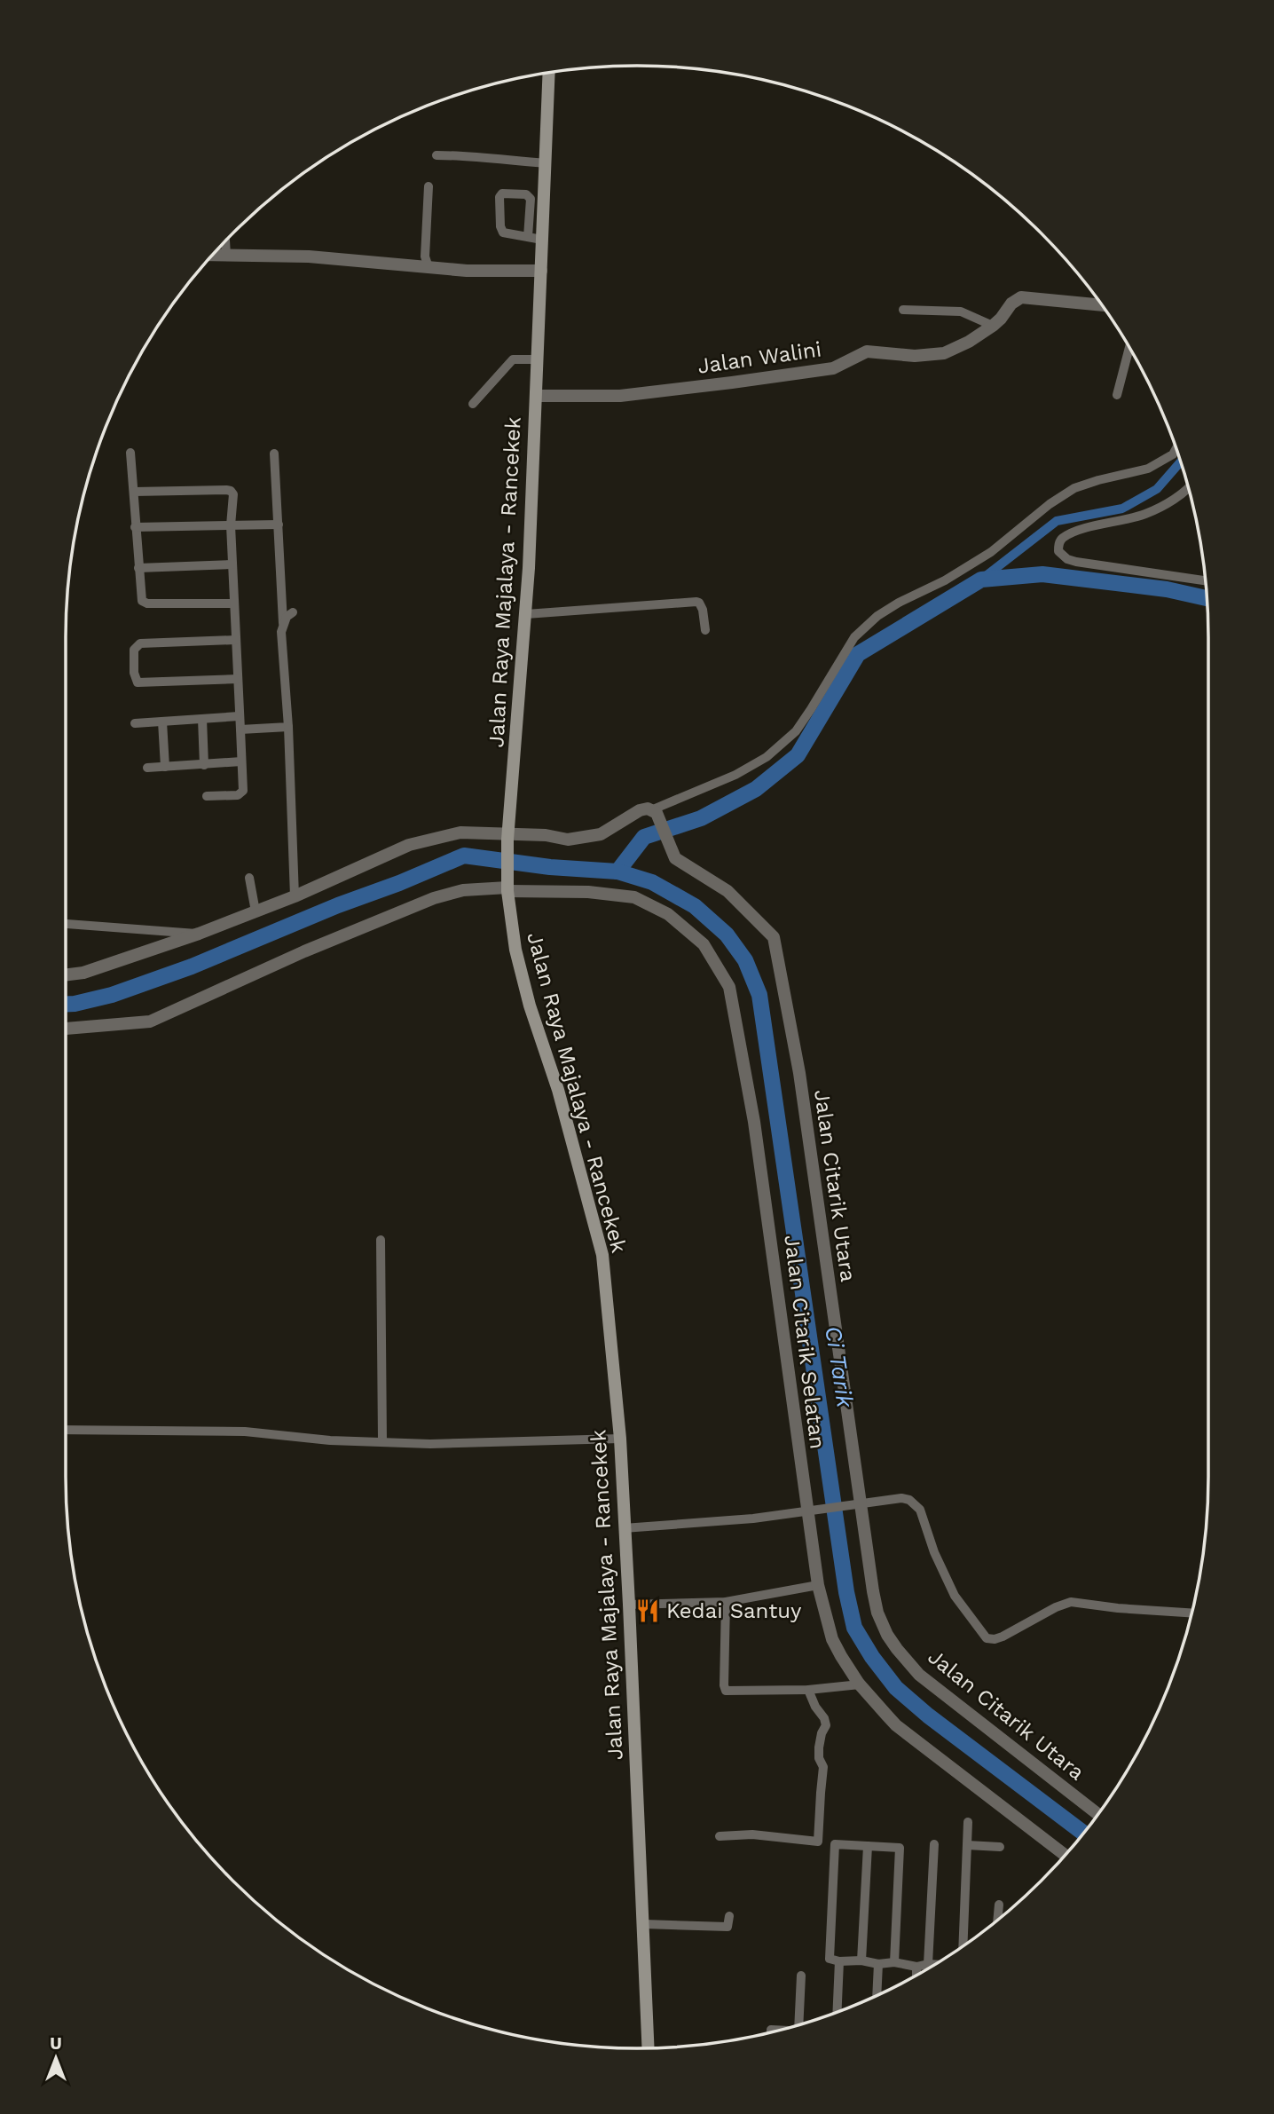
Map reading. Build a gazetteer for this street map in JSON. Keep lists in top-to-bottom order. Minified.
{"streets":{"main road":["Jalan Raya Majalaya - Rancekek"],"street":["Jalan Walini","Jalan Citarik Utara","Jalan Citarik Selatan"]},"crossings":[["Jalan Walini","Jalan Raya Majalaya - Rancekek"],["Jalan Raya Majalaya - Rancekek","Jalan Citarik Selatan"]],"water":["Ci Tarik"],"places":{"restaurant":["Kedai Santuy"]},"north":"top"}
